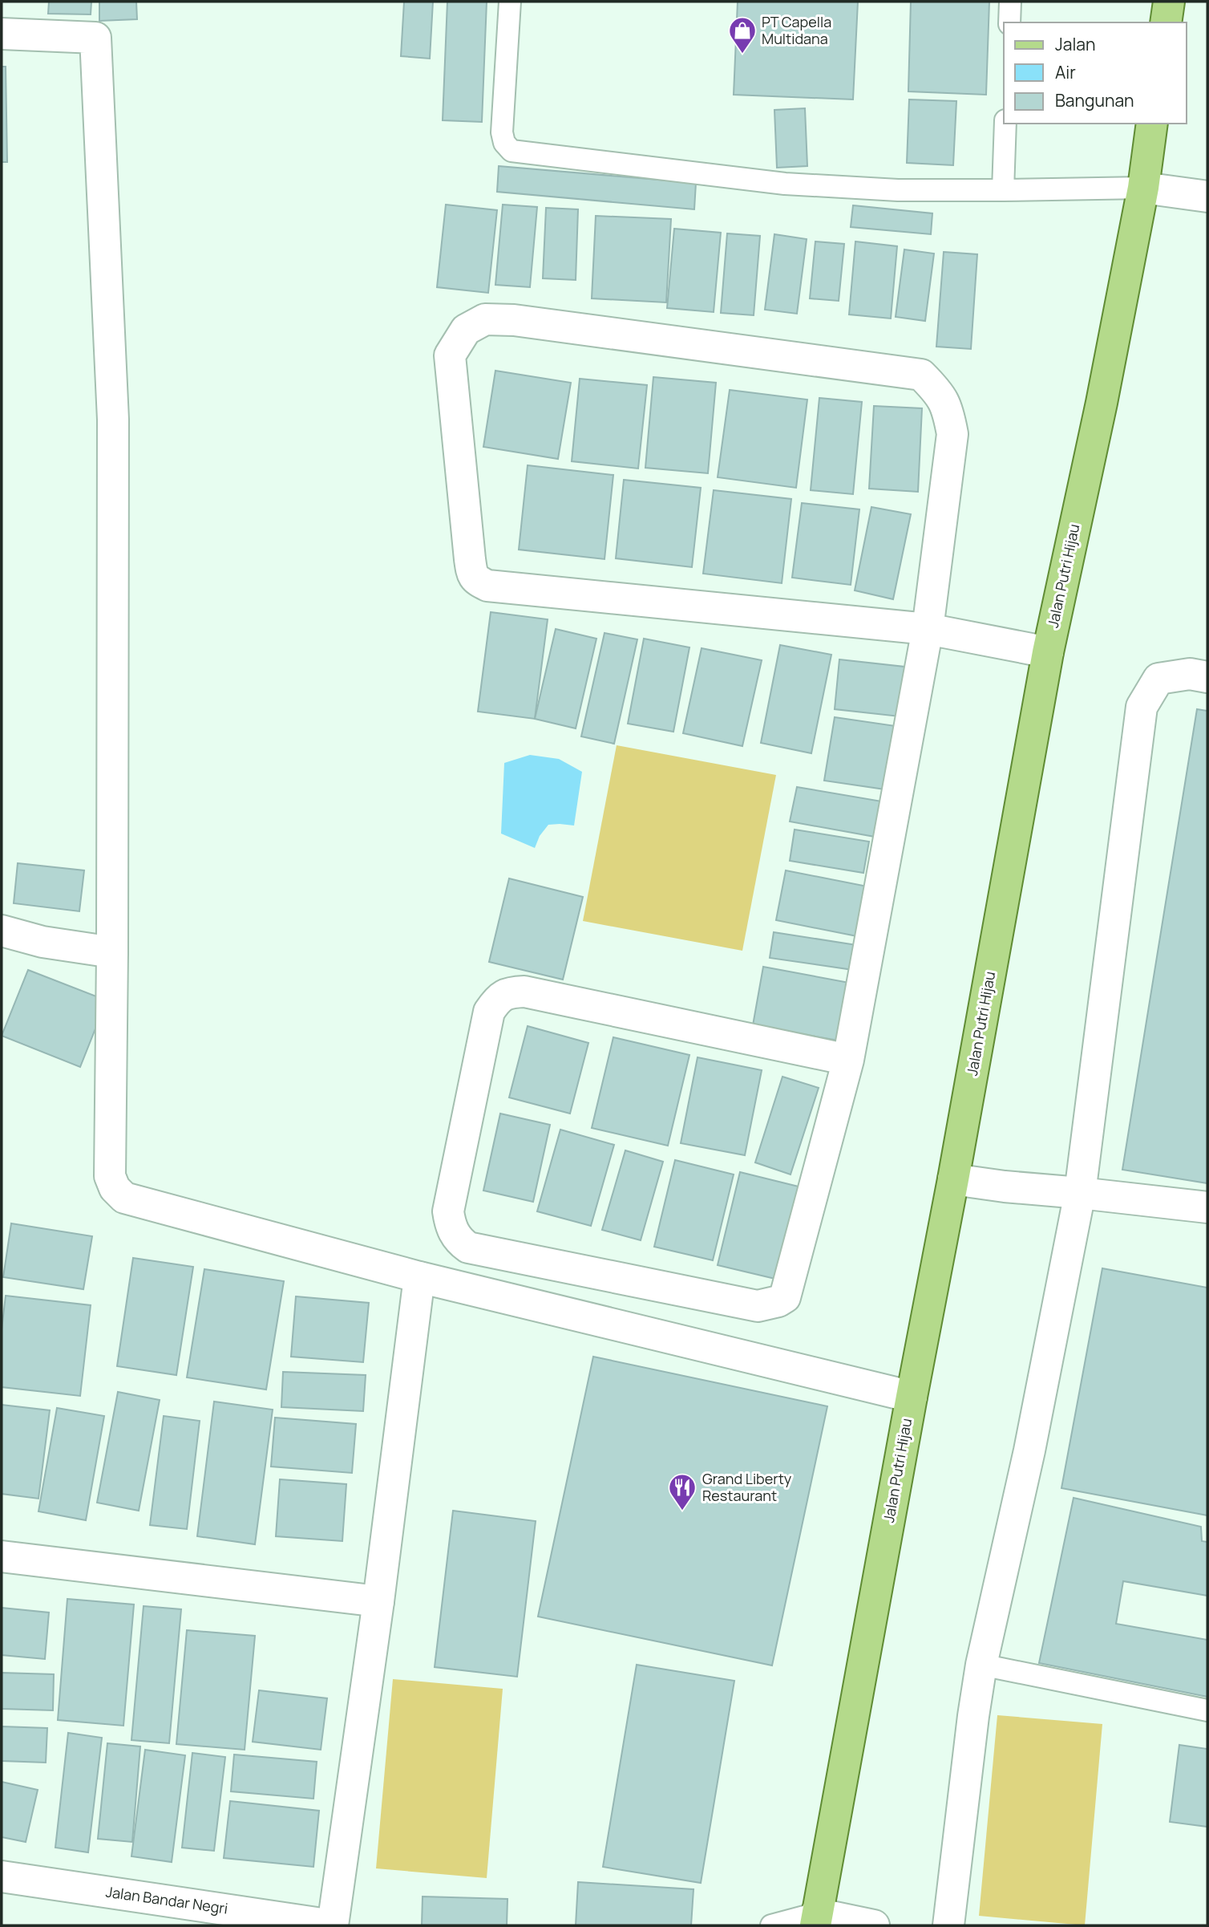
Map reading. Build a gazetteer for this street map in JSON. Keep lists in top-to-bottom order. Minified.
{"streets":{"main road":["Jalan Putri Hijau"],"street":["Jalan Bandar Negri"]},"places":{"shop":["PT Capella Multidana"],"restaurant":["Grand Liberty Restaurant"]},"legend":["Jalan","Air","Bangunan"]}
